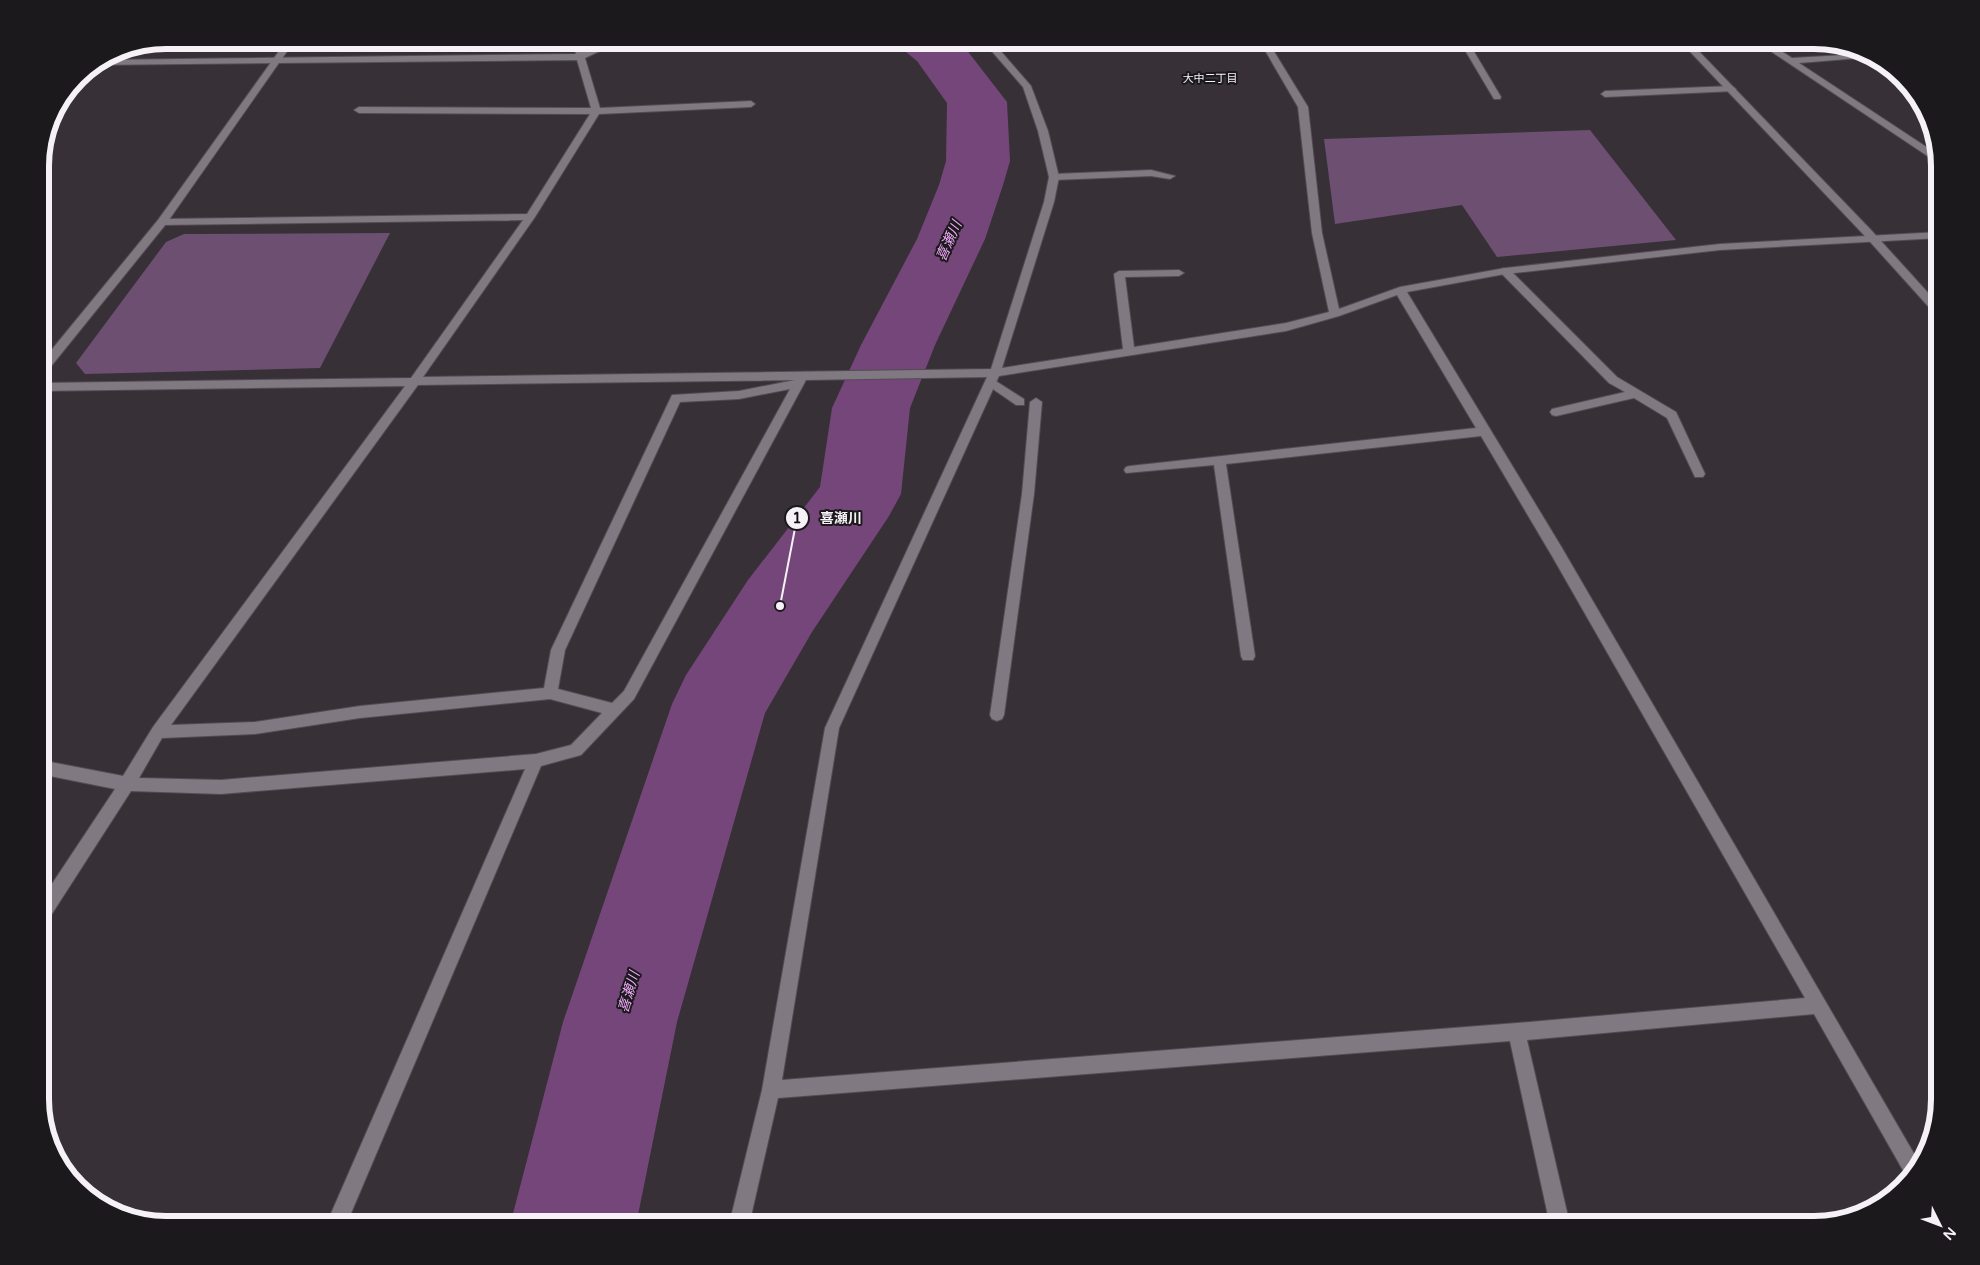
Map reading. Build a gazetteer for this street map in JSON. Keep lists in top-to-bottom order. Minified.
{"districts":["大中二丁目"],"water":["喜瀬川"],"places":["喜瀬川"],"north":"bottom right"}
